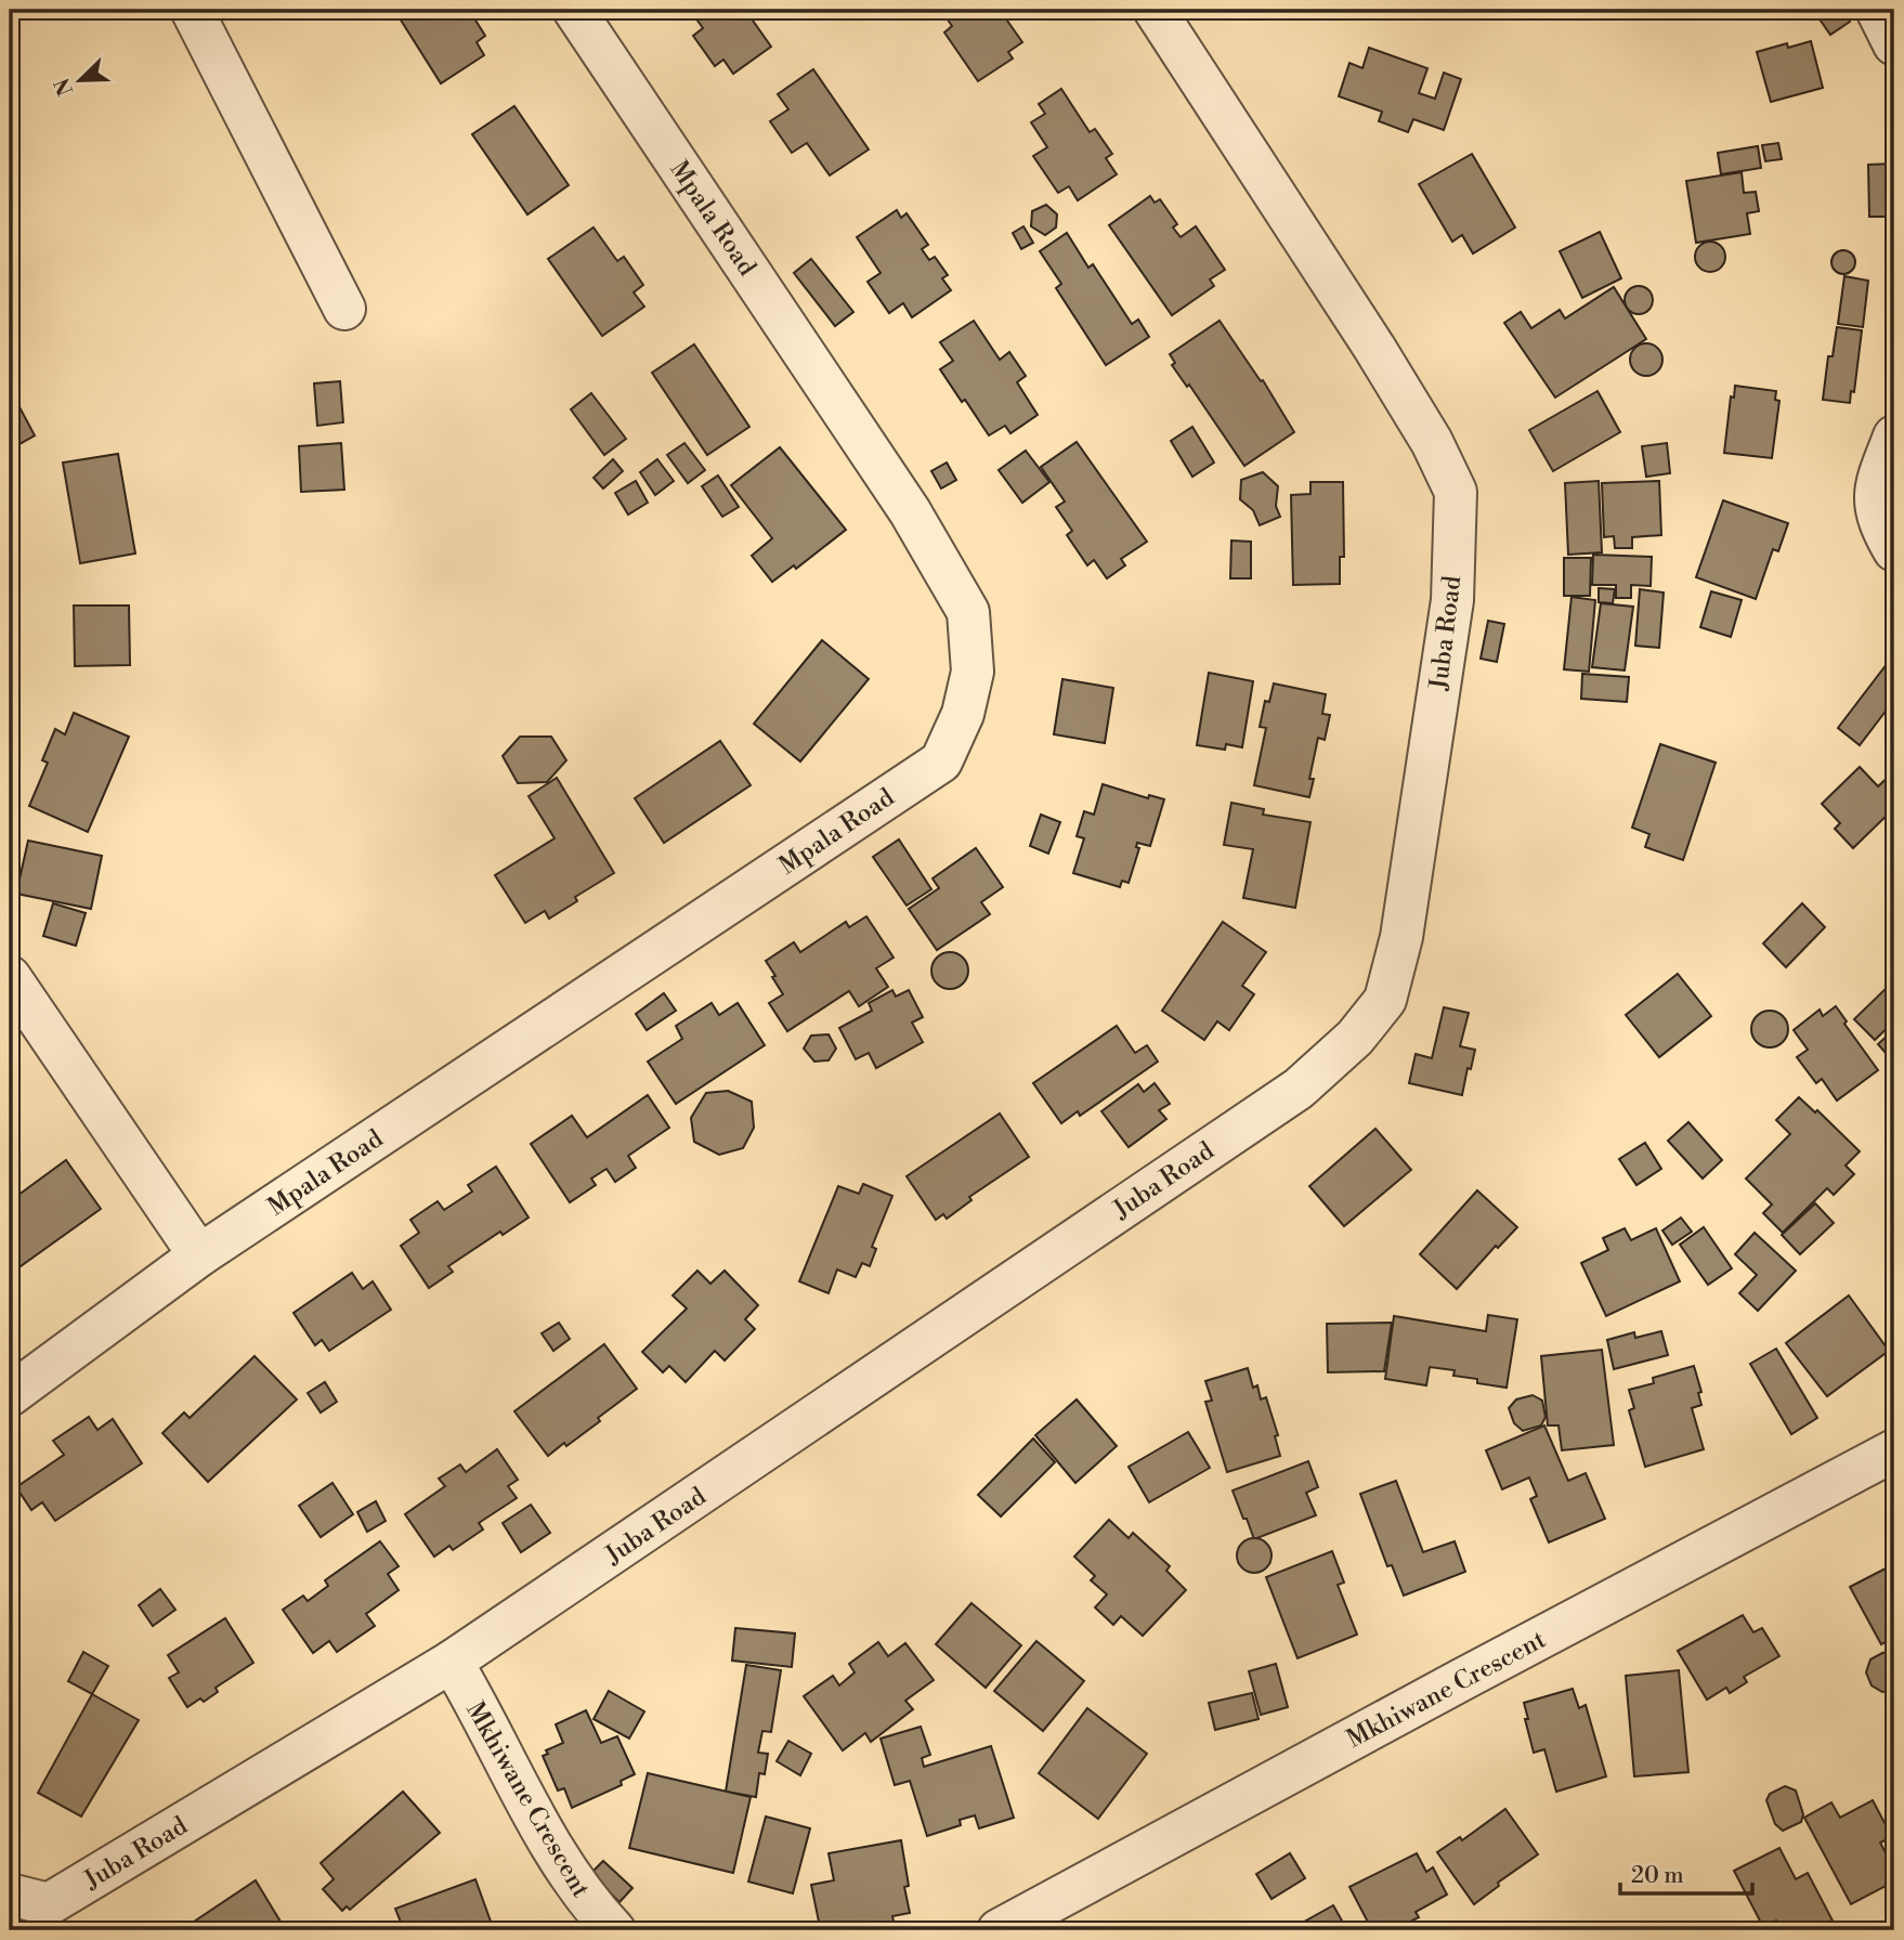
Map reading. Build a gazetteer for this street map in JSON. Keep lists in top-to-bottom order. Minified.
{"streets":{"street":["Mpala Road","Juba Road","Mkhiwane Crescent"]},"crossings":[["Juba Road","Mkhiwane Crescent"]],"scale_bar":"20 m","north":"bottom left"}
